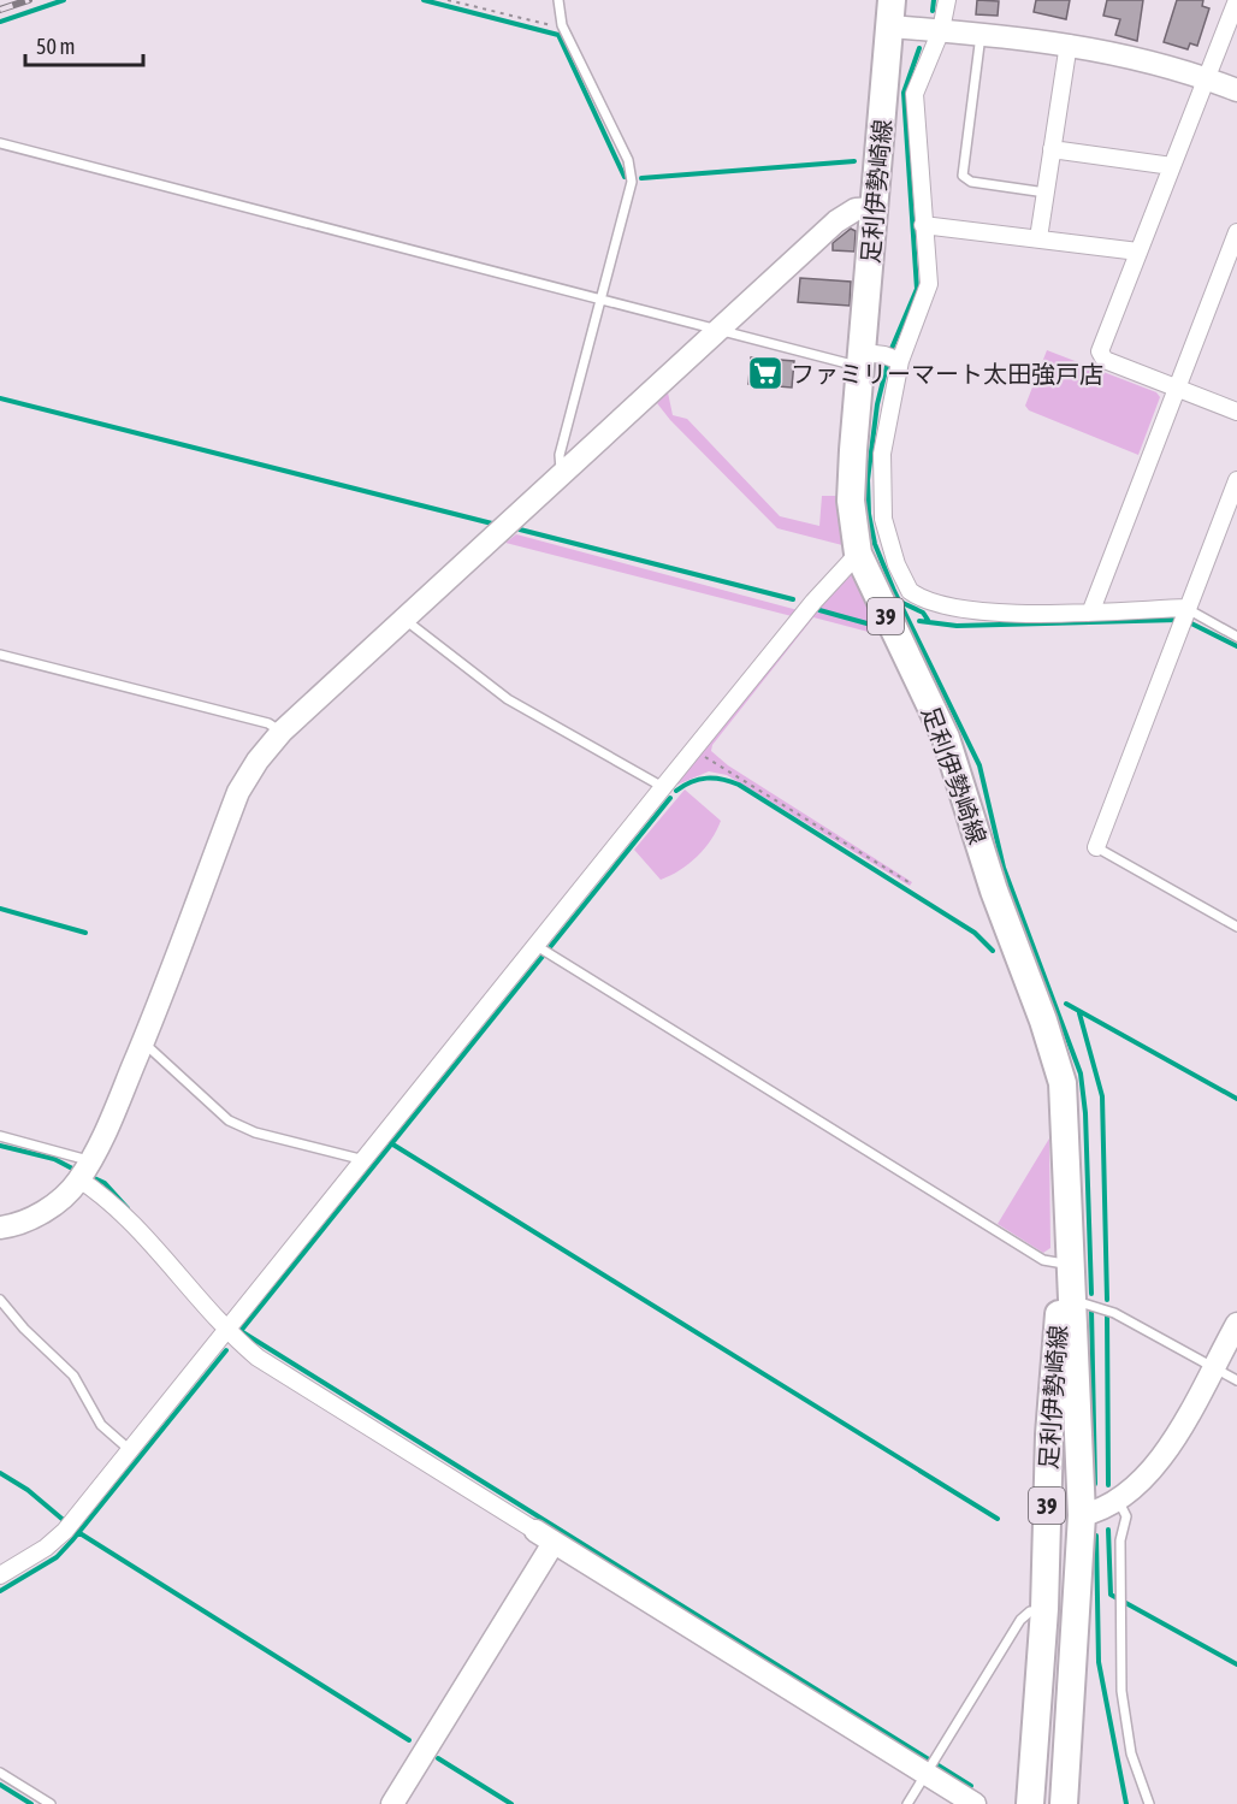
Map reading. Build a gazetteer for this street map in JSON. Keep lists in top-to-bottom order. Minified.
{"streets":{"main road":["足利伊勢崎線","39"]},"places":{"supermarket":["ファミリーマート太田強戸店"]},"scale_bar":"50 m"}
